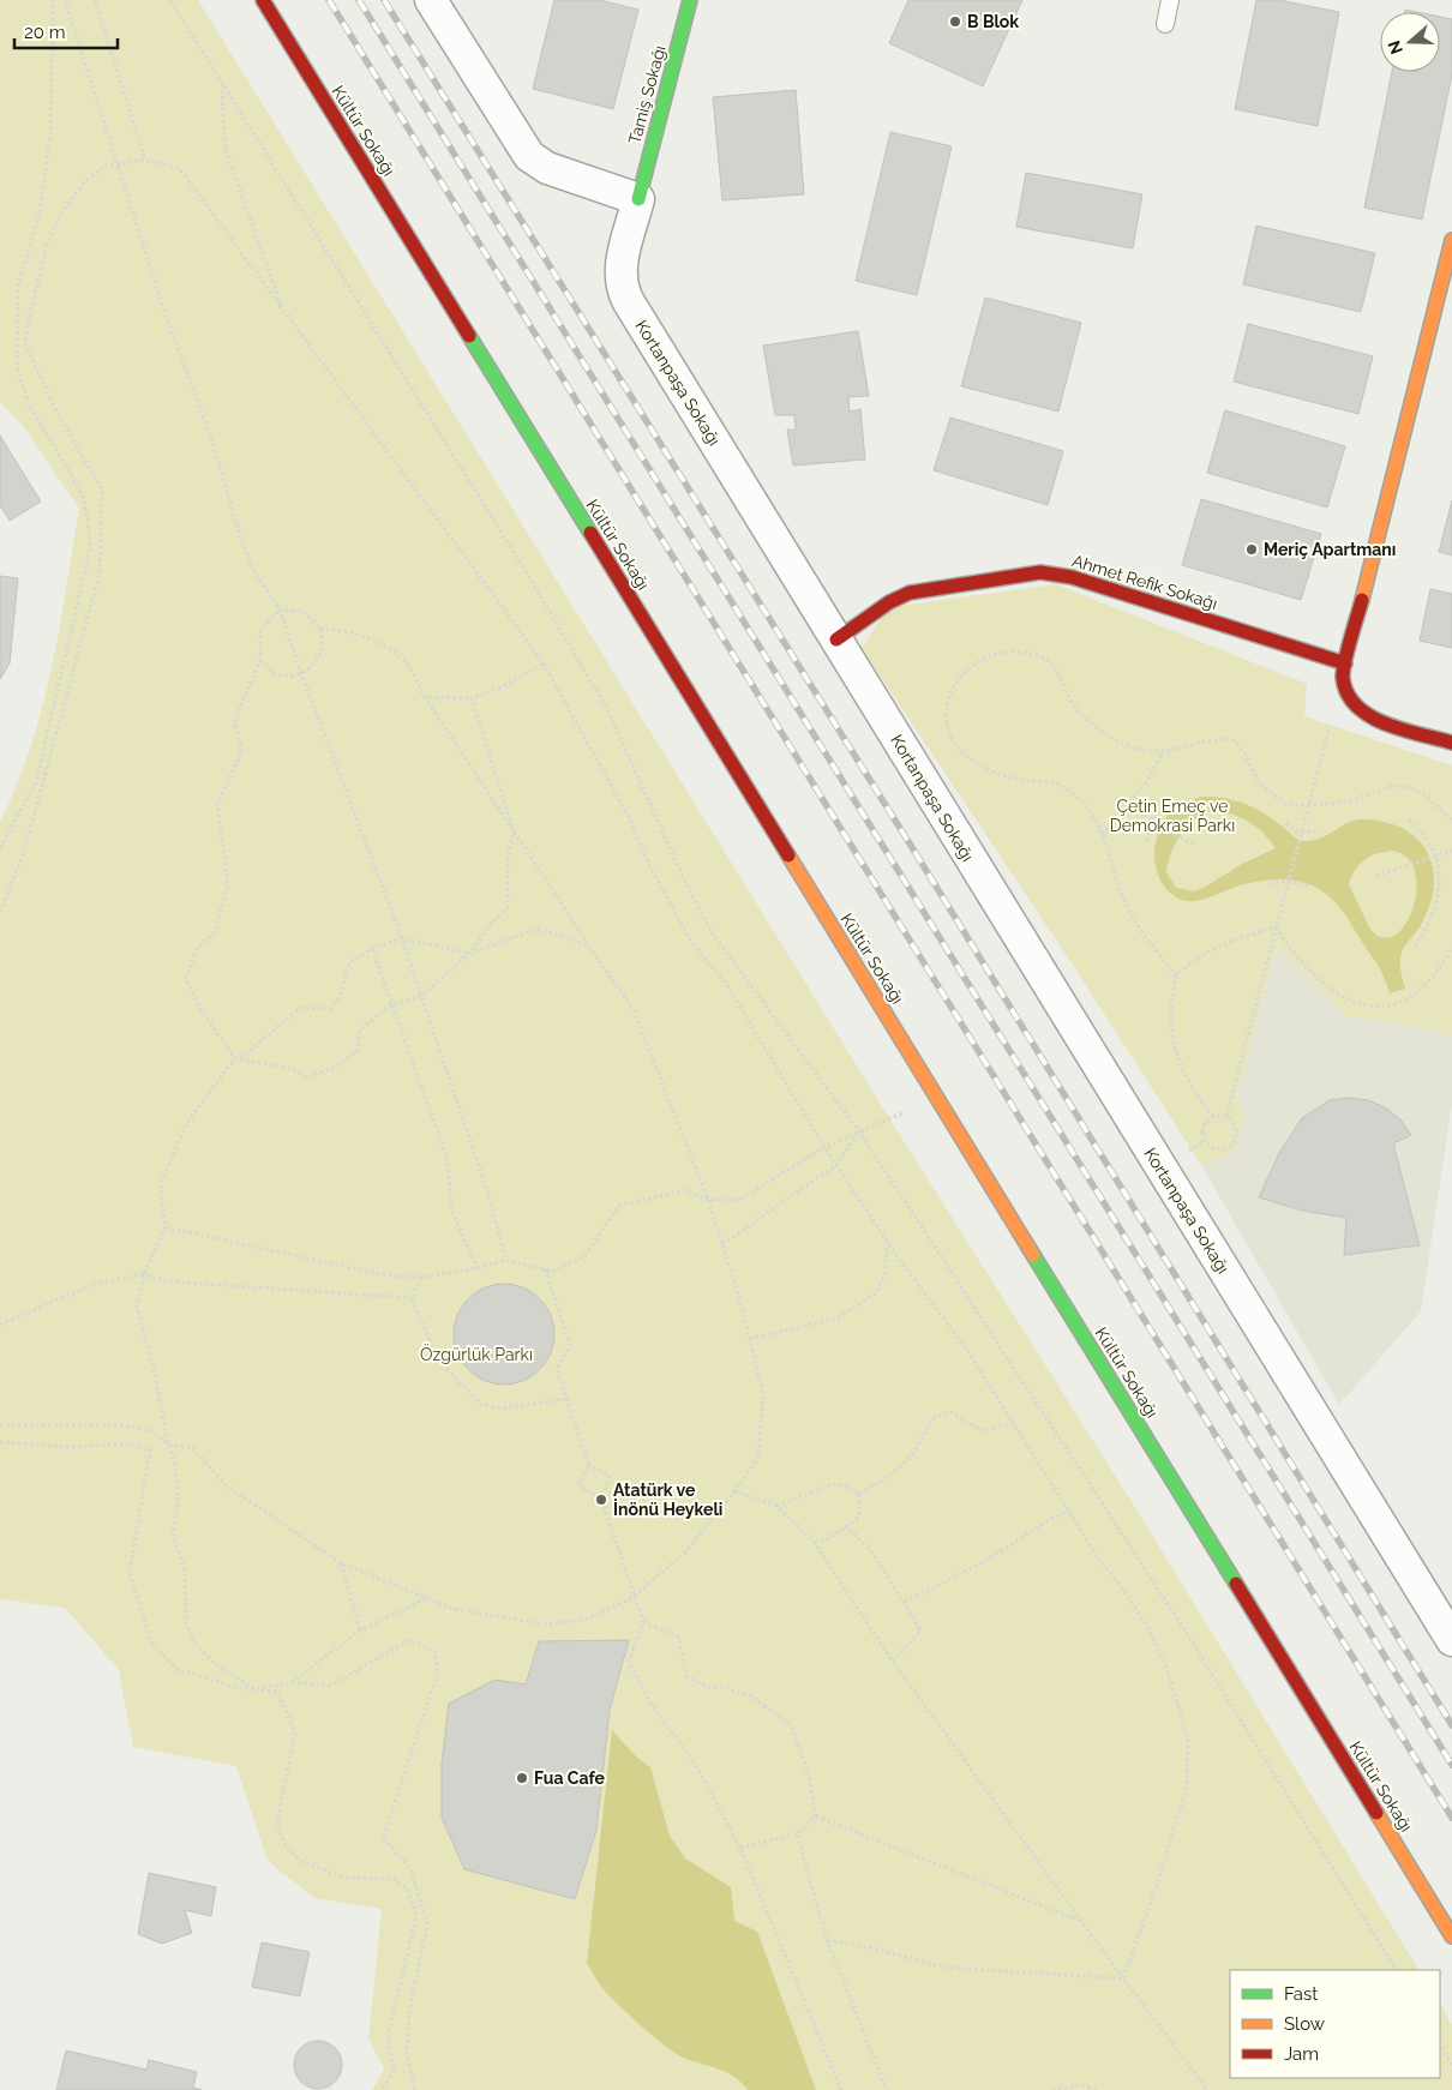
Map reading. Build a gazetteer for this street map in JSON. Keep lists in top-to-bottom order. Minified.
{"streets":{"street":["Tamiş Sokağı","Kültür Sokağı","Kortanpaşa Sokağı","Ahmet Refik Sokağı"]},"crossings":[["Tamiş Sokağı","Kortanpaşa Sokağı"],["Kortanpaşa Sokağı","Ahmet Refik Sokağı"]],"parks":["Çetin Emeç ve Demokrasi Parkı","Özgürlük Parkı"],"places":["B Blok","Meriç Apartmanı","Atatürk ve İnönü Heykeli","Fua Cafe"],"legend":["Fast","Slow","Jam"],"scale_bar":"20 m","north":"left"}
